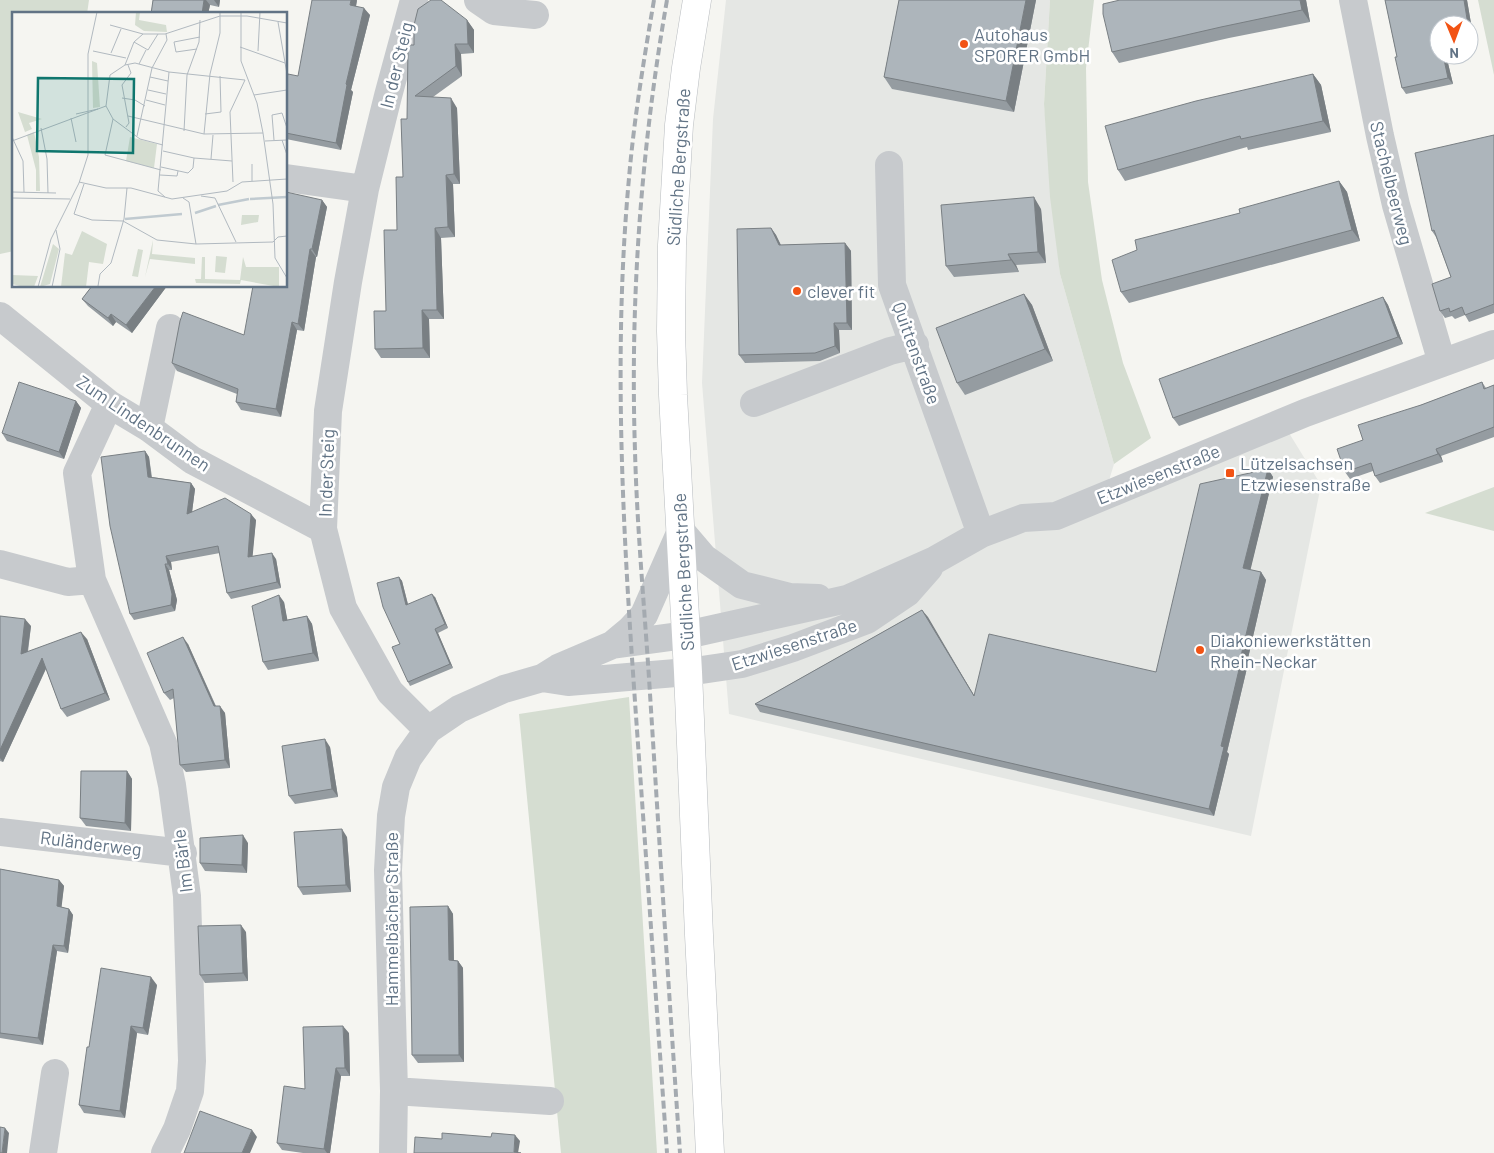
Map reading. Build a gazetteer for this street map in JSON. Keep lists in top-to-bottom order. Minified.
{"streets":{"main road":["Südliche Bergstraße"],"street":["In der Steig","Stachelbeerweg","Quittenstraße","Zum Lindenbrunnen","Etzwiesenstraße","Ruländerweg","Im Bärle","Hammelbächer Straße"]},"crossings":[["In der Steig","Zum Lindenbrunnen"],["In der Steig","Hammelbächer Straße"],["Südliche Bergstraße","Etzwiesenstraße"],["Südliche Bergstraße","Hammelbächer Straße"],["Stachelbeerweg","Etzwiesenstraße"],["Quittenstraße","Etzwiesenstraße"],["Zum Lindenbrunnen","Im Bärle"],["Etzwiesenstraße","Hammelbächer Straße"],["Ruländerweg","Im Bärle"]],"places":{"other":["Autohaus SPORER GmbH","clever fit","Diakoniewerkstätten Rhein-Neckar"],"transit":["Lützelsachsen Etzwiesenstraße"]},"north":"bottom"}
